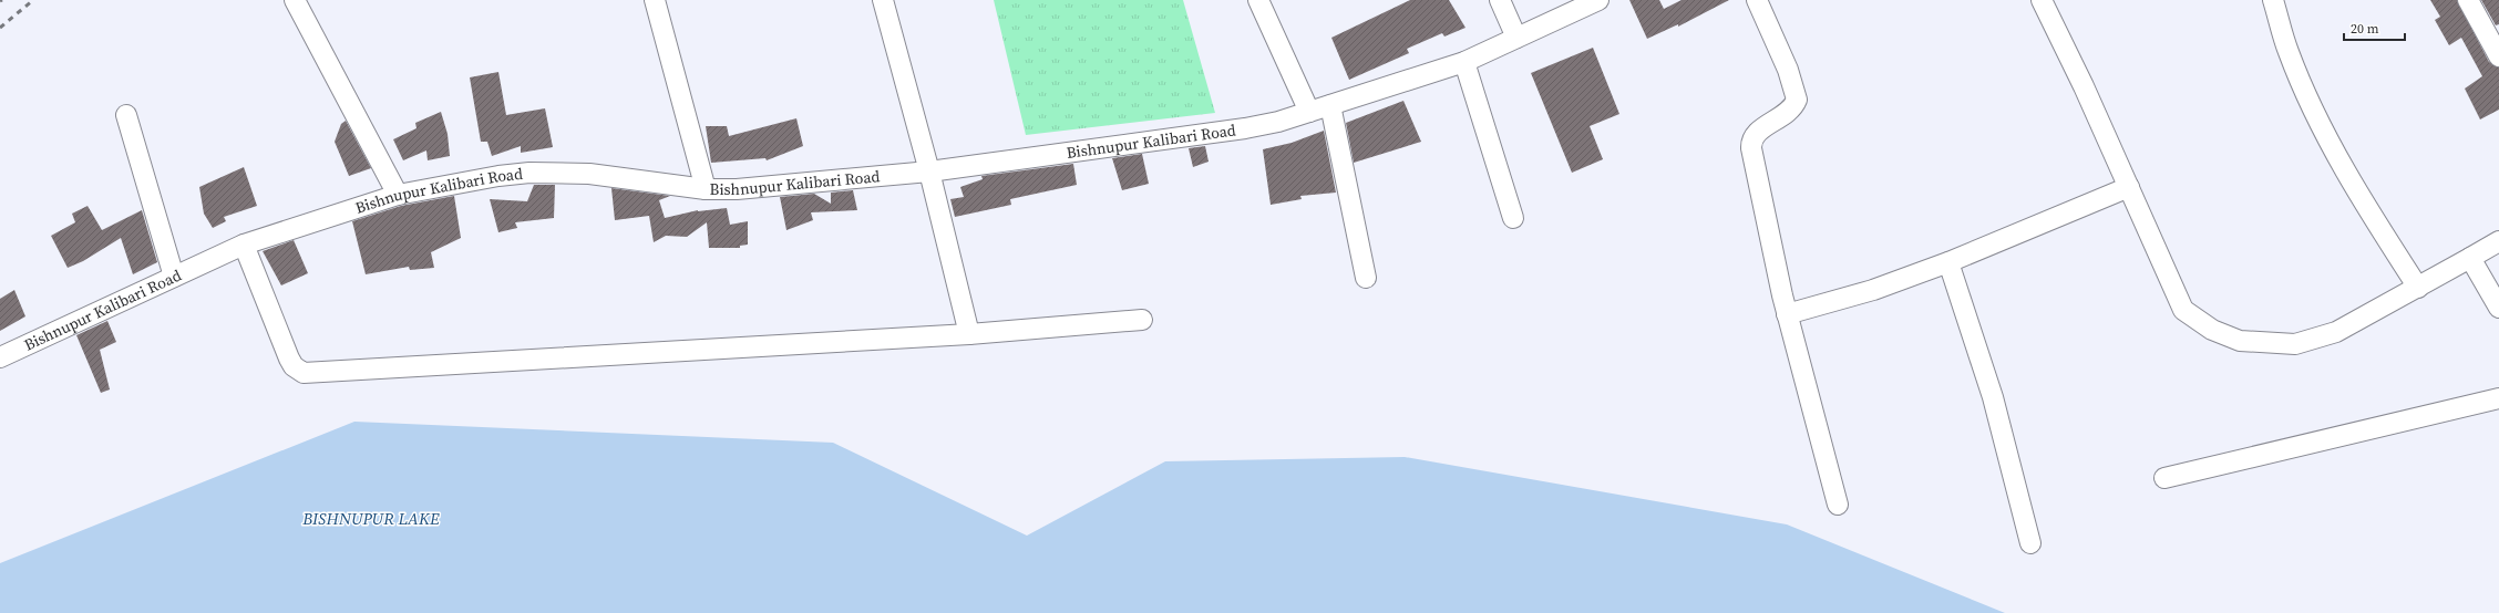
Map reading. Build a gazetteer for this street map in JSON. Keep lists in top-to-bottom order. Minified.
{"streets":{"street":["Bishnupur Kalibari Road"]},"water":["BISHNUPUR LAKE"],"scale_bar":"20 m"}
